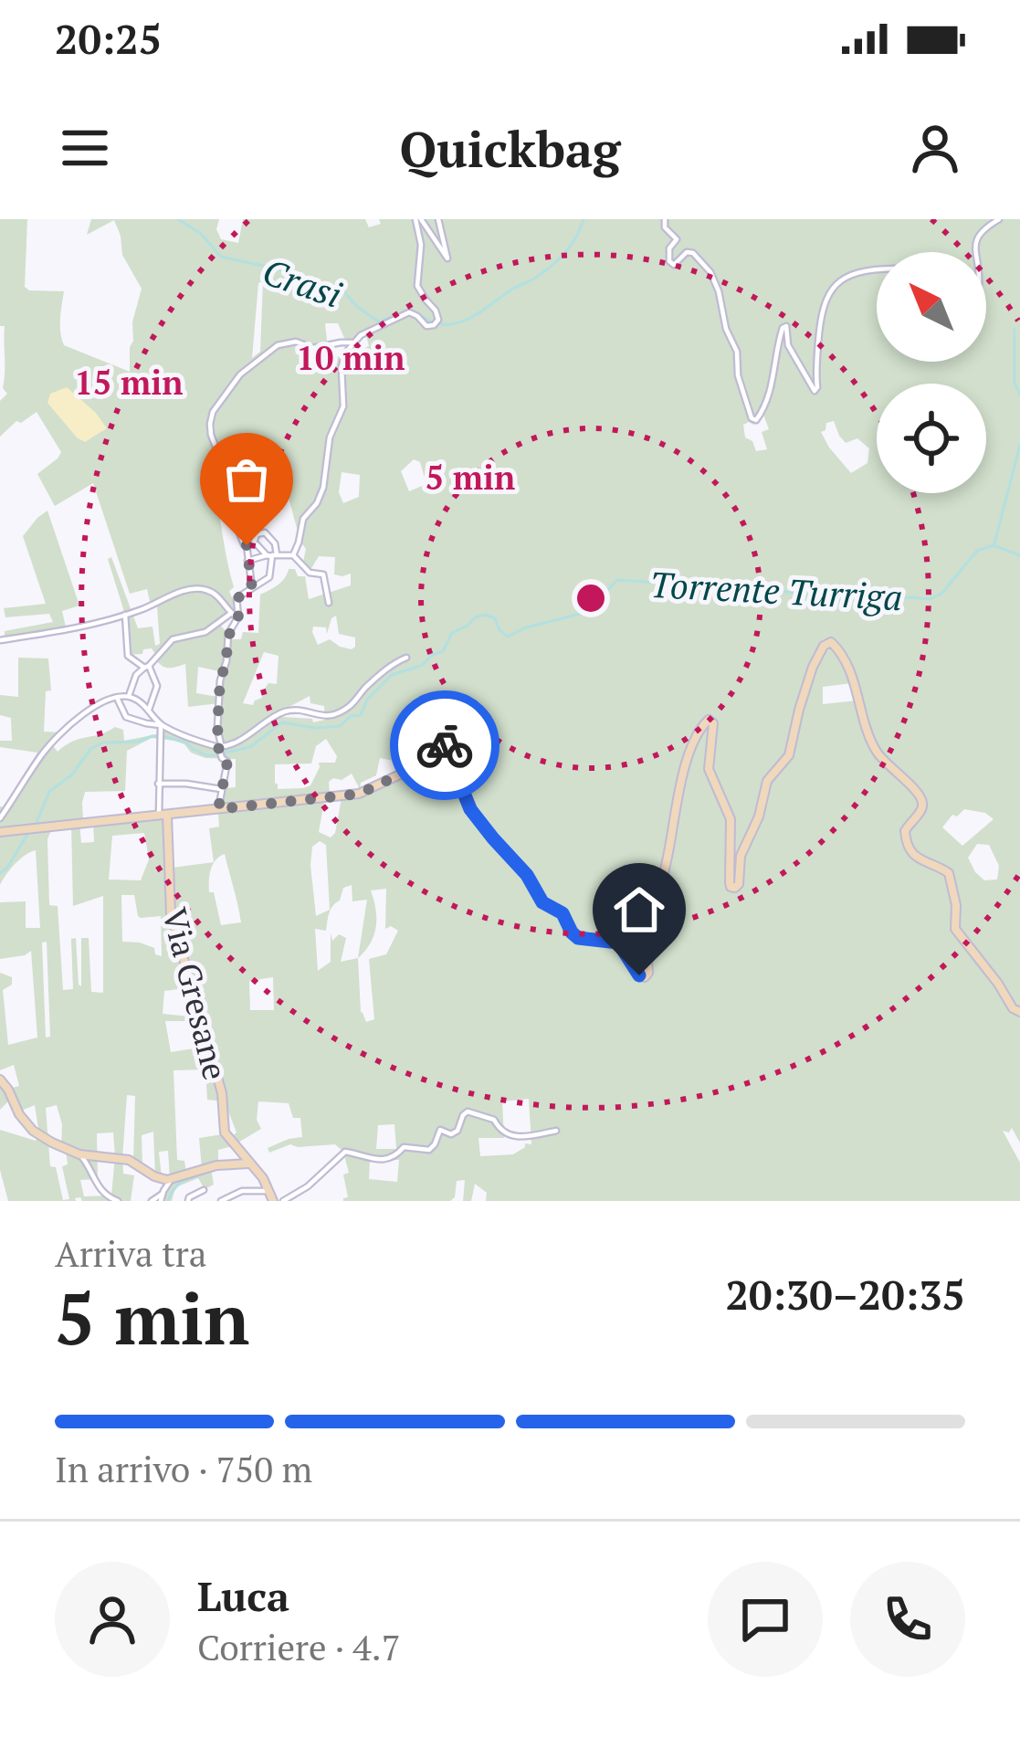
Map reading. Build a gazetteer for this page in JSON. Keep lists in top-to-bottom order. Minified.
{"streets":{"main road":["Via Gresane"]},"water":["Crasi","Torrente Turriga"],"north":"top left","page":{"status":"20:25","header":"Quickbag","heading":["5 min","Arriva tra","20:30–20:35"],"panel":["Luca","Corriere · 4.7"],"bar":"In arrivo · 750 m"},"rings":["10 min","15 min","5 min"]}
